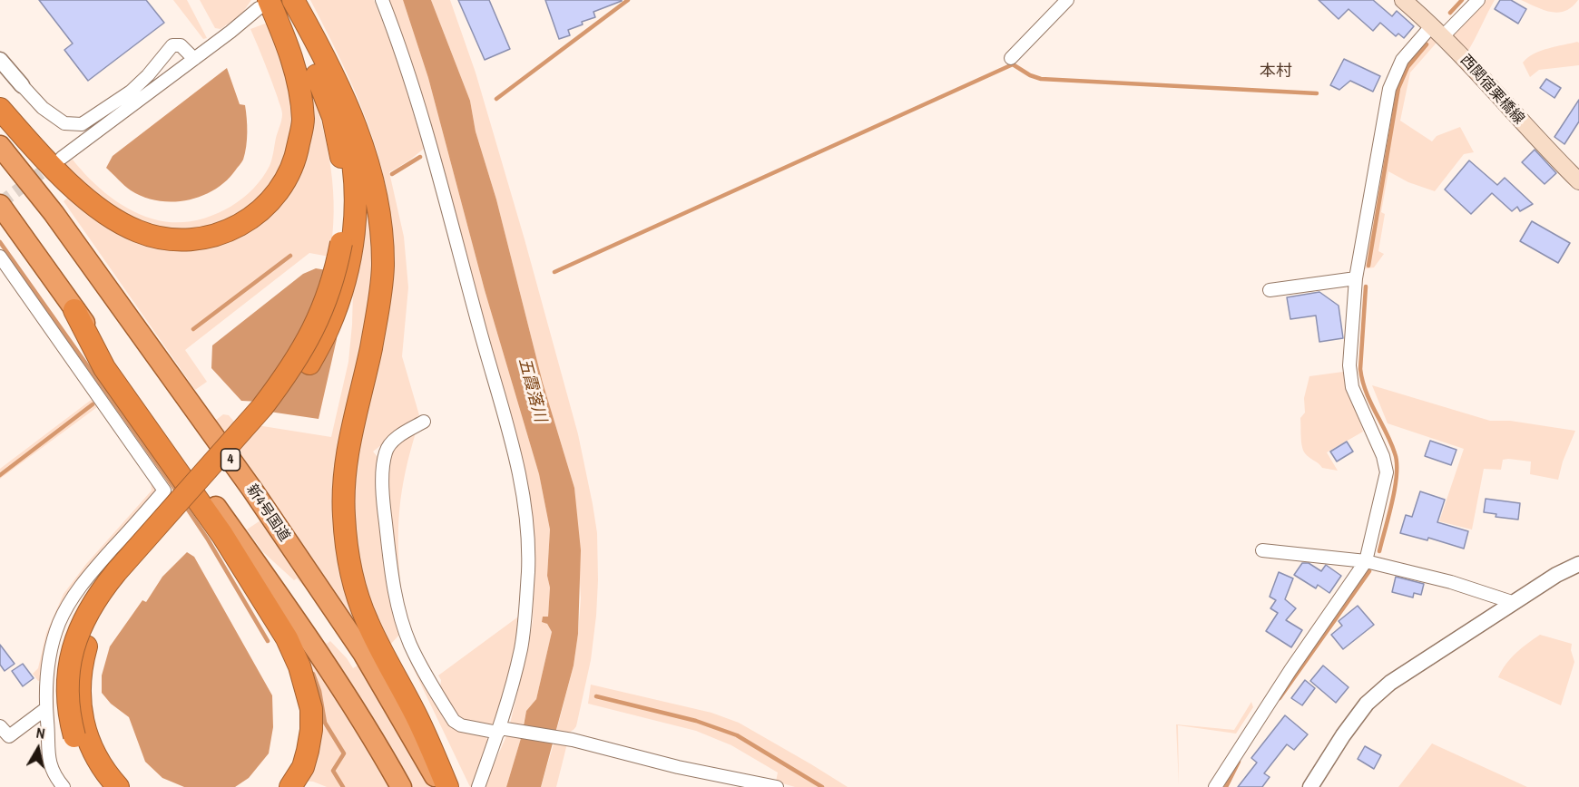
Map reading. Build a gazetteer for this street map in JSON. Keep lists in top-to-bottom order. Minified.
{"streets":{"highway":["4","新4号国道"],"main road":["西関宿栗橋線"]},"districts":["本村"],"water":["五霞落川"],"north":"top"}
